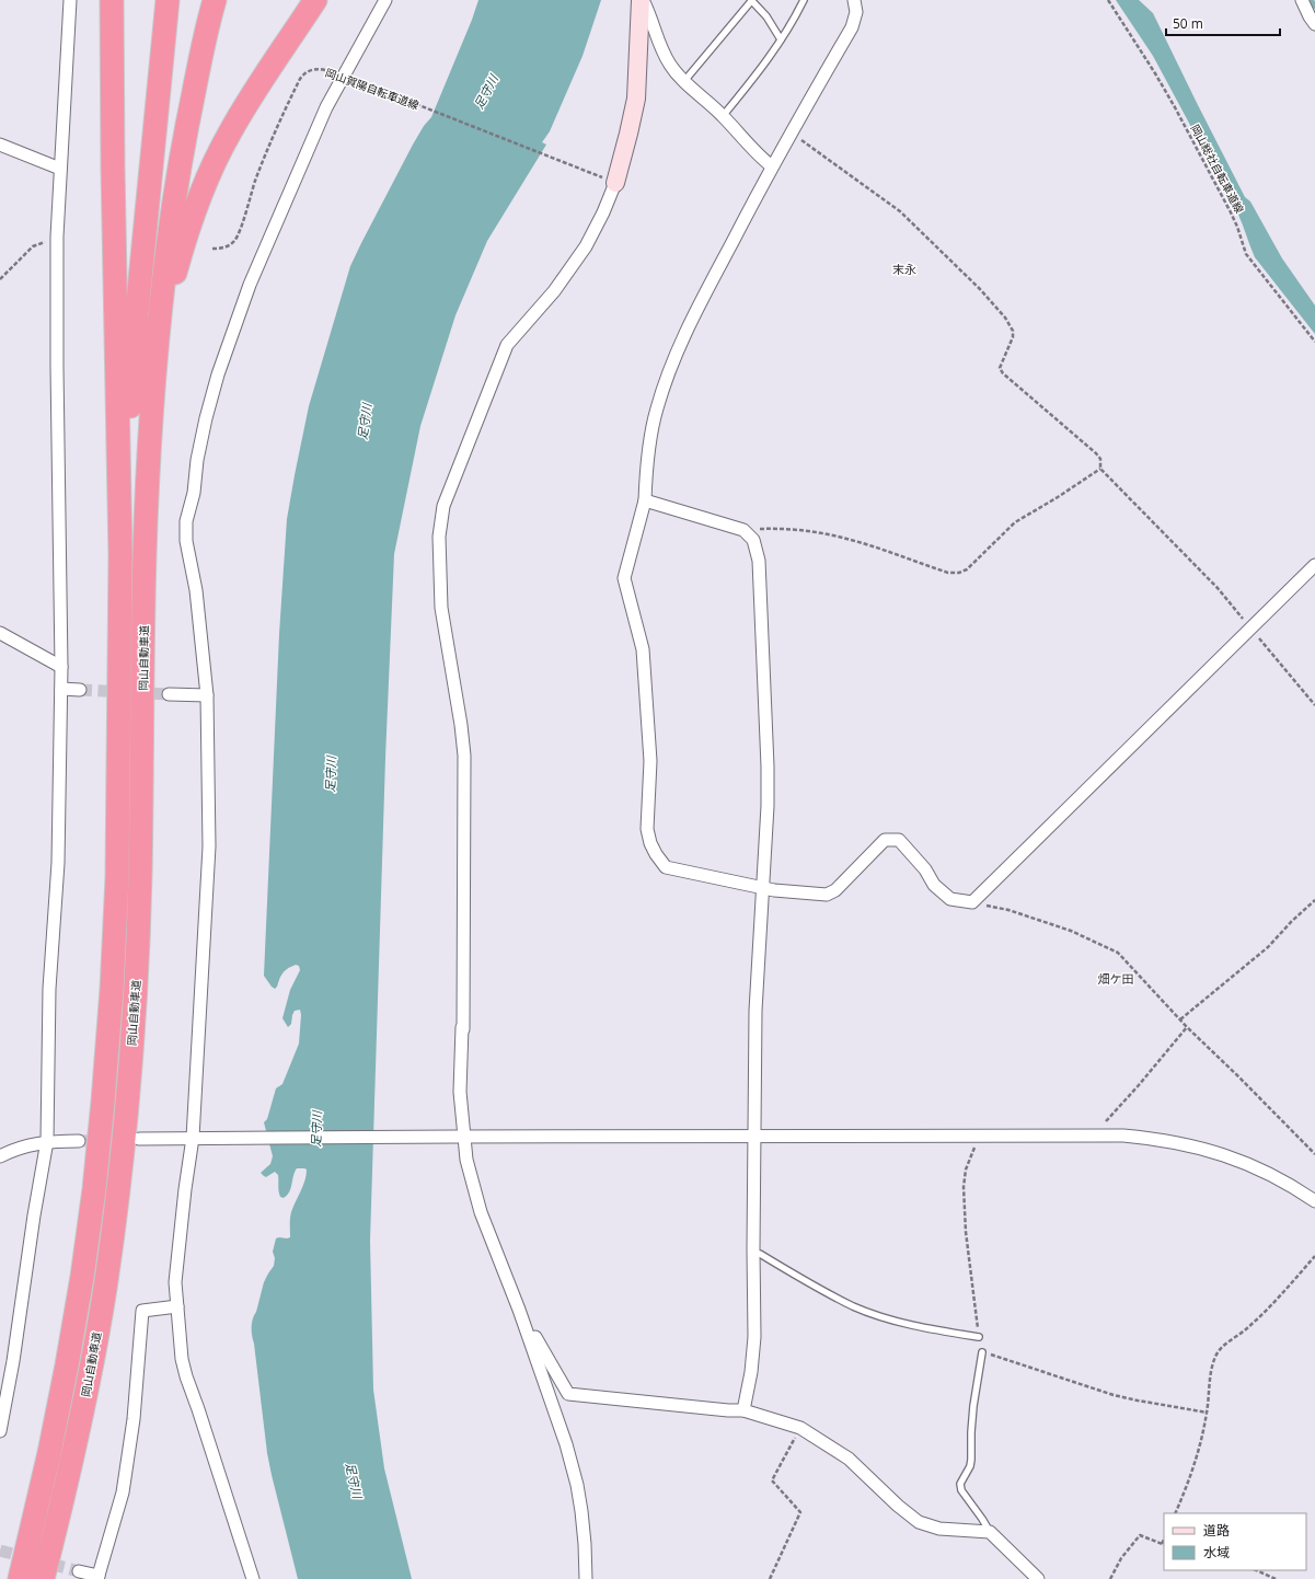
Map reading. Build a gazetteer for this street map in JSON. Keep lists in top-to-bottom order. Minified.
{"streets":{"highway":["岡山自動車道"],"path":["岡山賀陽自転車道線","岡山総社自転車道線"]},"districts":["末永","畑ケ田"],"water":["足守川"],"legend":["道路","水域"],"scale_bar":"50 m"}
